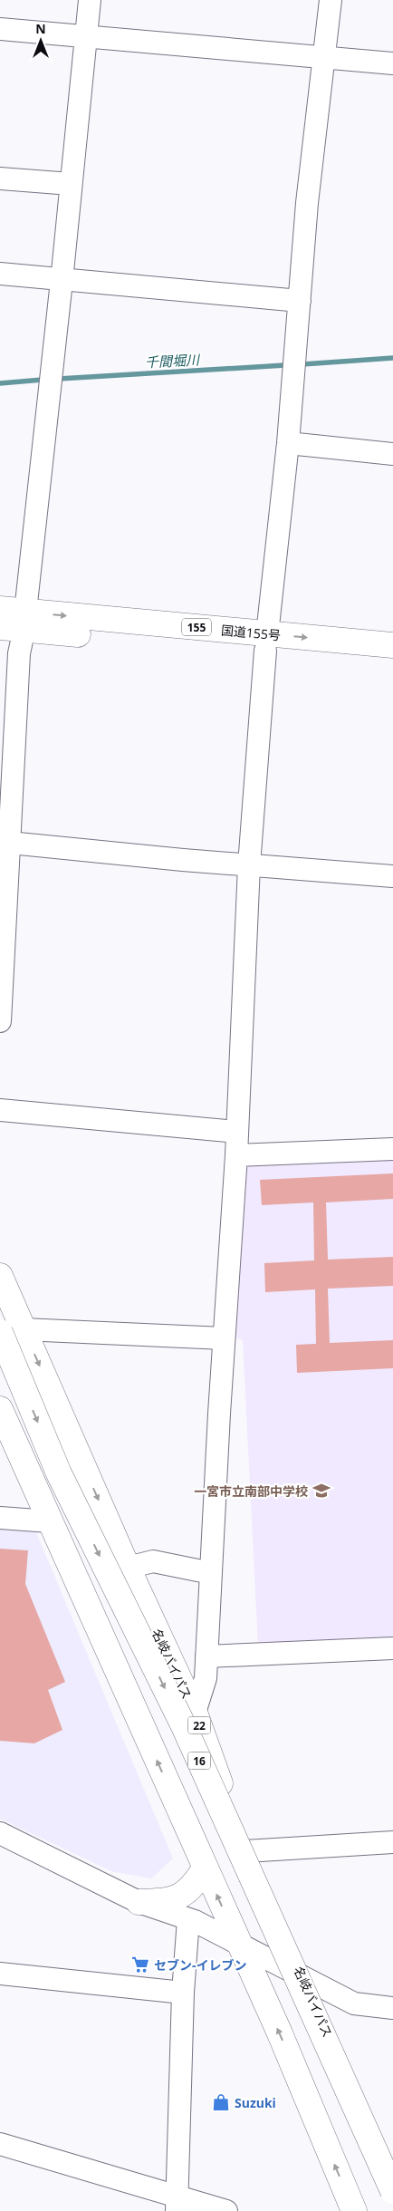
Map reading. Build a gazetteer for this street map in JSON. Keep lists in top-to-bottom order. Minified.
{"streets":{"highway":["155","国道155号","名岐バイパス","22","16"]},"crossings":[["名岐バイパス","16"]],"water":["千間堀川"],"places":{"school or university":["一宮市立南部中学校"],"supermarket":["セブン-イレブン"],"shop":["Suzuki"]},"north":"top"}
